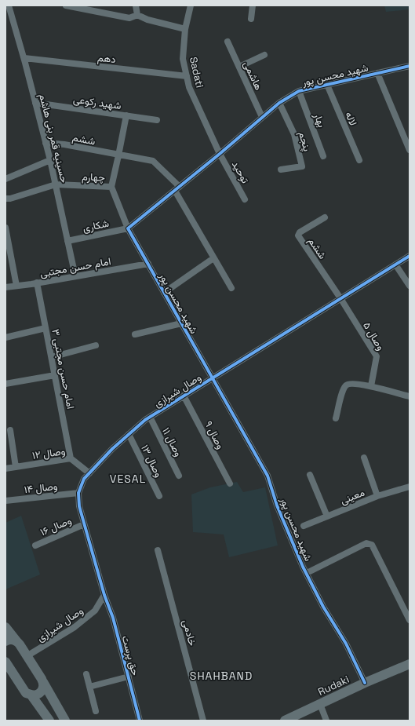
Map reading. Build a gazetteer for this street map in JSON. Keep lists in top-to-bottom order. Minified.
{"streets":{"main road":["Rudaki"],"street":["دهم","Sadati","شهید محسن پور","هاشمی","شهید رکوعی","لاله","بهار","حسینیه قمر بنی هاشم","ششم","پنجم","توحید","چهارم","شکاری","امام حسن مجتبی","وصال ۵","امام حسن مجتبی ۳","وصال شیرازی","وصال ۹","وصال ۱۱","وصال ۱۲","وصال ۱۳","وصال ۱۴","معینی","وصال ۱۶","خادمی","حق پرست"]},"crossings":[["دهم","Sadati"],["دهم","حسینیه قمر بنی هاشم"],["Sadati","شهید محسن پور"],["Sadati","توحید"],["شهید محسن پور","هاشمی"],["شهید محسن پور","لاله"],["شهید محسن پور","بهار"],["شهید محسن پور","ششم"],["شهید محسن پور","پنجم"],["شهید محسن پور","توحید"],["شهید محسن پور","شکاری"],["شهید محسن پور","امام حسن مجتبی"],["شهید محسن پور","وصال شیرازی"],["شهید محسن پور","Rudaki"],["شهید رکوعی","حسینیه قمر بنی هاشم"],["حسینیه قمر بنی هاشم","ششم"],["حسینیه قمر بنی هاشم","چهارم"],["حسینیه قمر بنی هاشم","شکاری"],["حسینیه قمر بنی هاشم","امام حسن مجتبی"],["ششم","وصال ۵"],["ششم","وصال شیرازی"],["امام حسن مجتبی","امام حسن مجتبی ۳"],["وصال ۵","وصال شیرازی"],["امام حسن مجتبی ۳","وصال ۱۲"],["وصال شیرازی","وصال ۹"],["وصال شیرازی","وصال ۱۱"],["وصال شیرازی","وصال ۱۲"],["وصال شیرازی","وصال ۱۳"],["وصال شیرازی","وصال ۱۴"],["وصال شیرازی","وصال ۱۶"],["وصال شیرازی","حق پرست"]],"districts":["VESAL","SHAHBAND"]}
